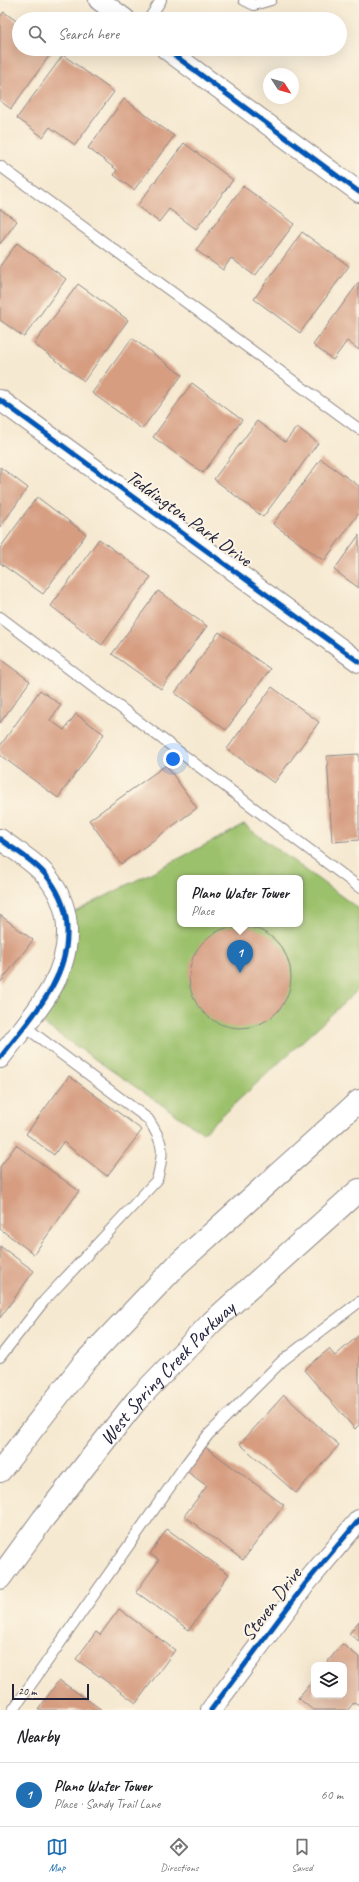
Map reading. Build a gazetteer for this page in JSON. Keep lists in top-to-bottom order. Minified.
{"streets":{"main road":["West Spring Creek Parkway"],"street":["Teddington Park Drive","Steven Drive"]},"scale_bar":"20 m","north":"bottom right","page":{"search":"Search here","popup":["Plano Water Tower","Place"],"pins":"1","scale":"20 m","heading":"Nearby","list":[{"mark":"1","name":"Plano Water Tower","note":"Place · Sandy Trail Lane","value":"60 m"}],"nav":["Map","Directions","Saved"]}}
